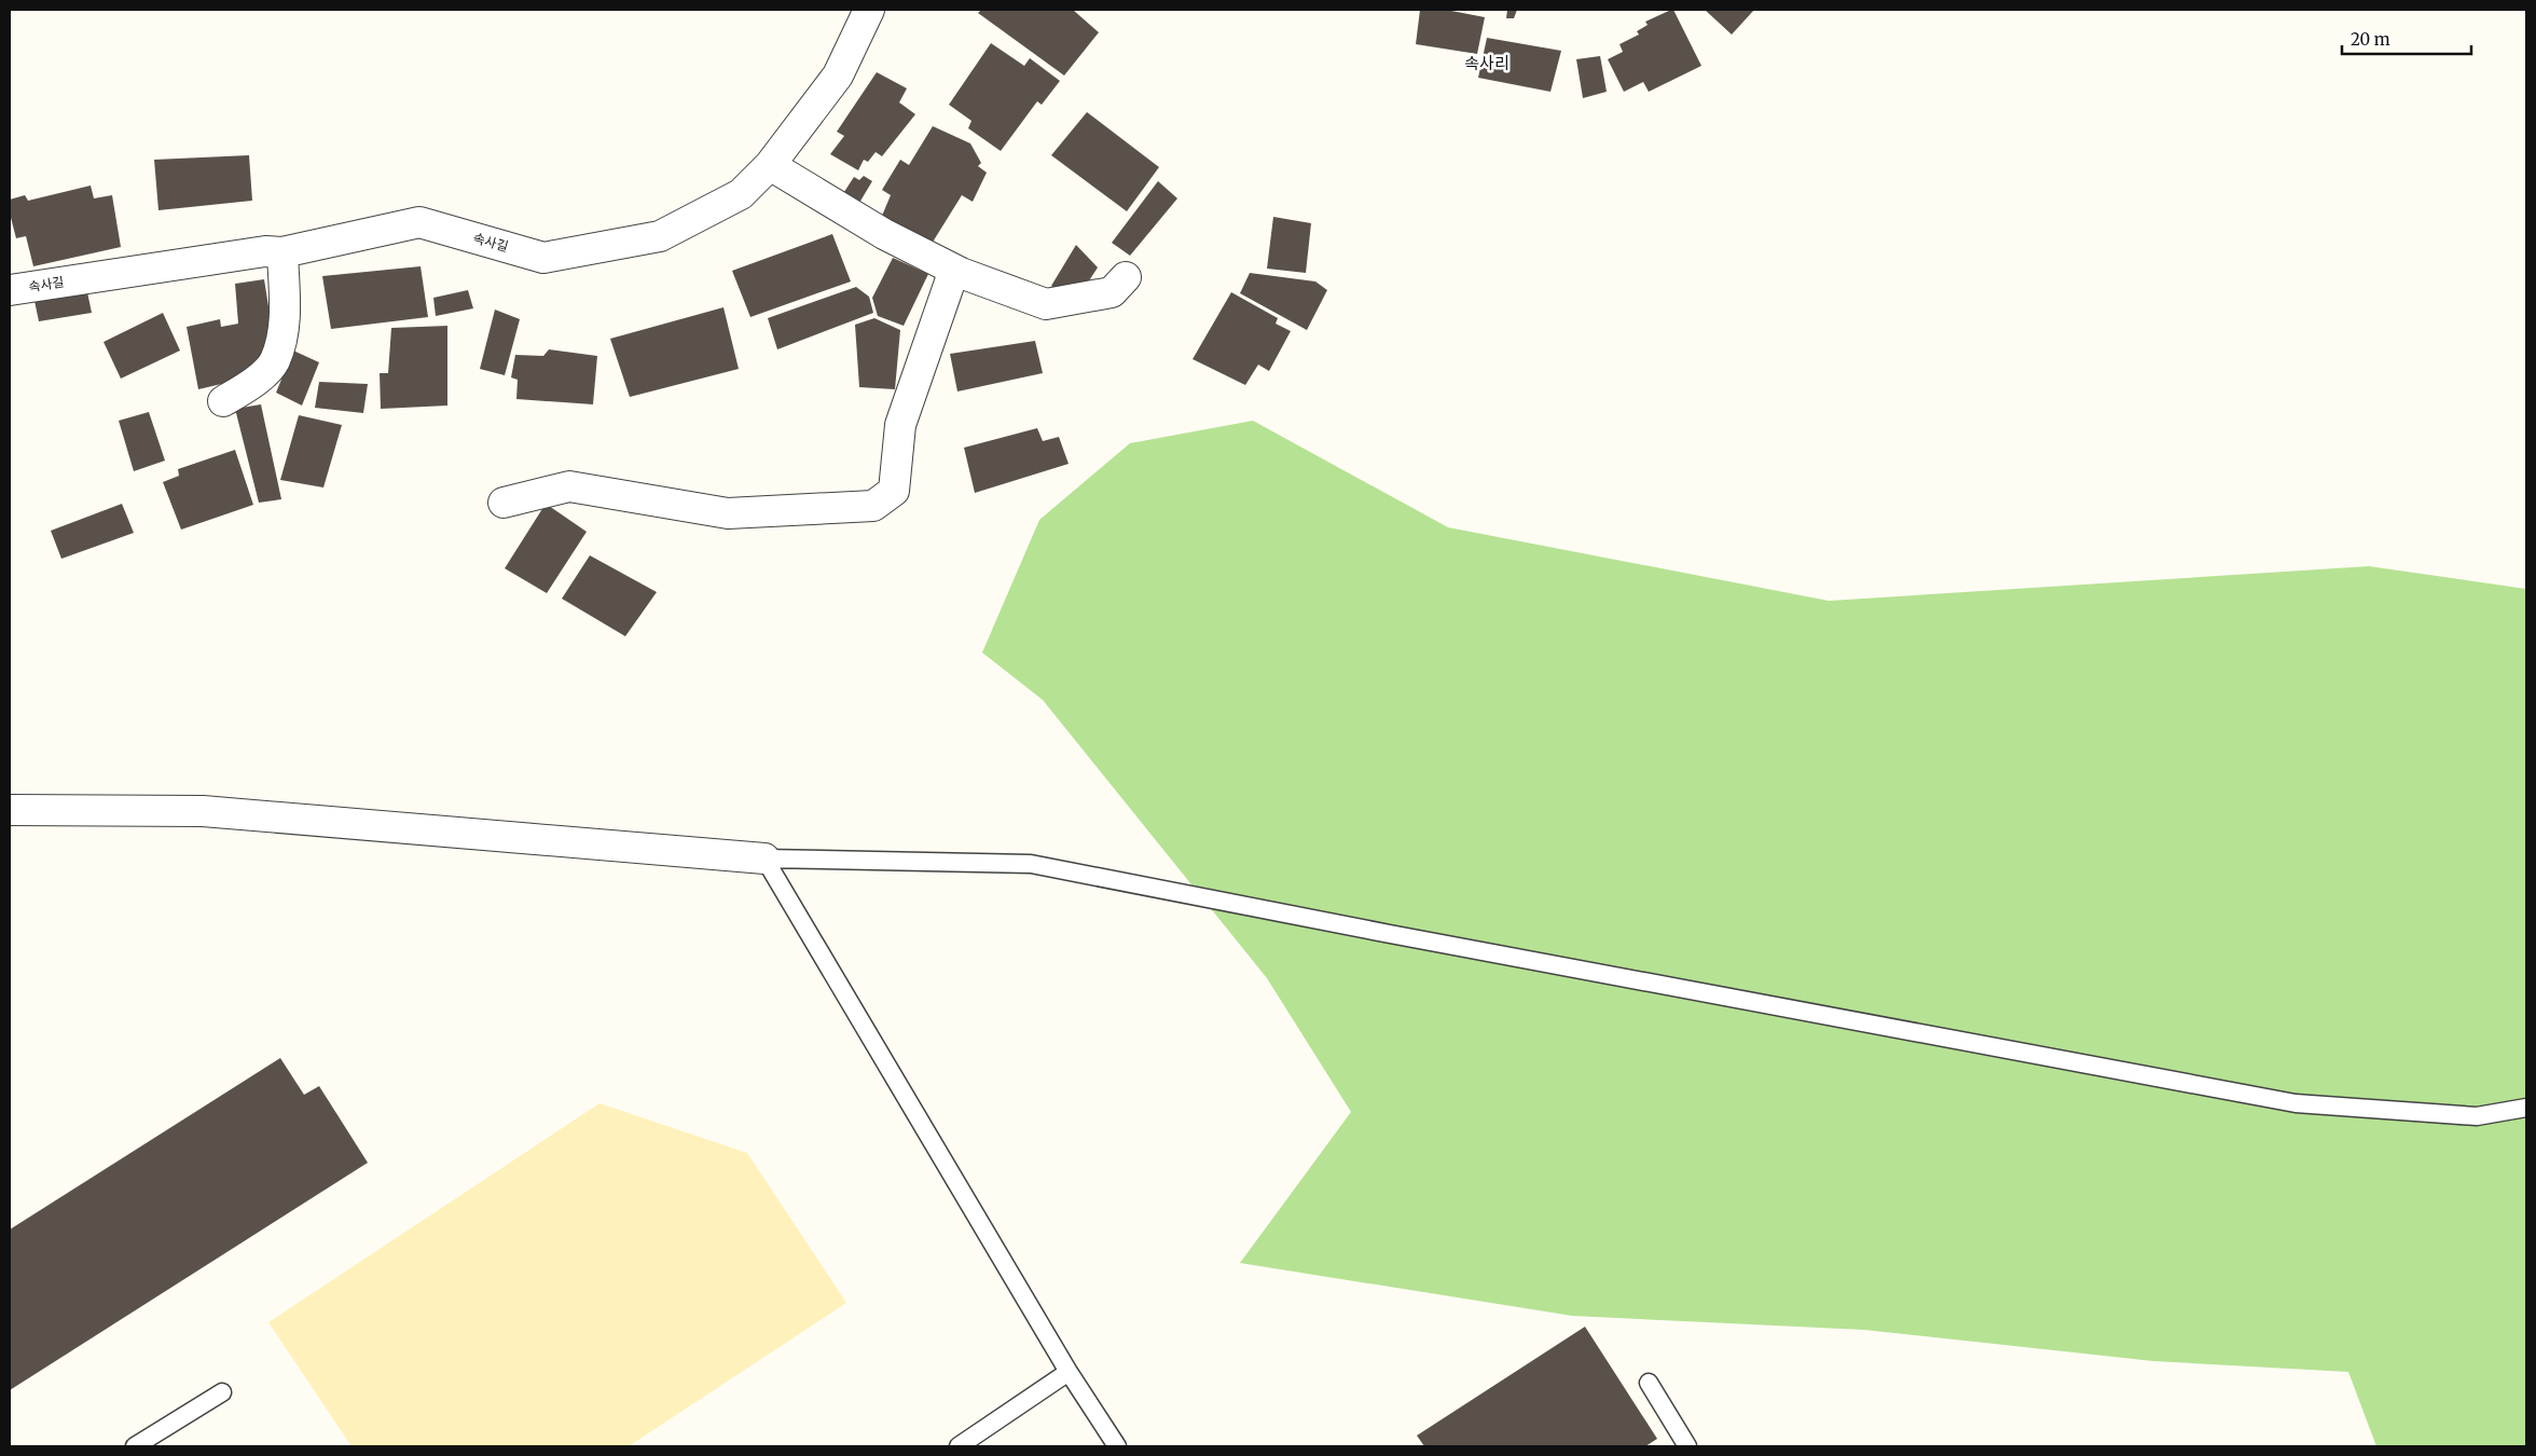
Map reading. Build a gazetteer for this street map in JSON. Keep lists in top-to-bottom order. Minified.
{"streets":{"street":["속사길"]},"districts":["속사리"],"scale_bar":"20 m"}
